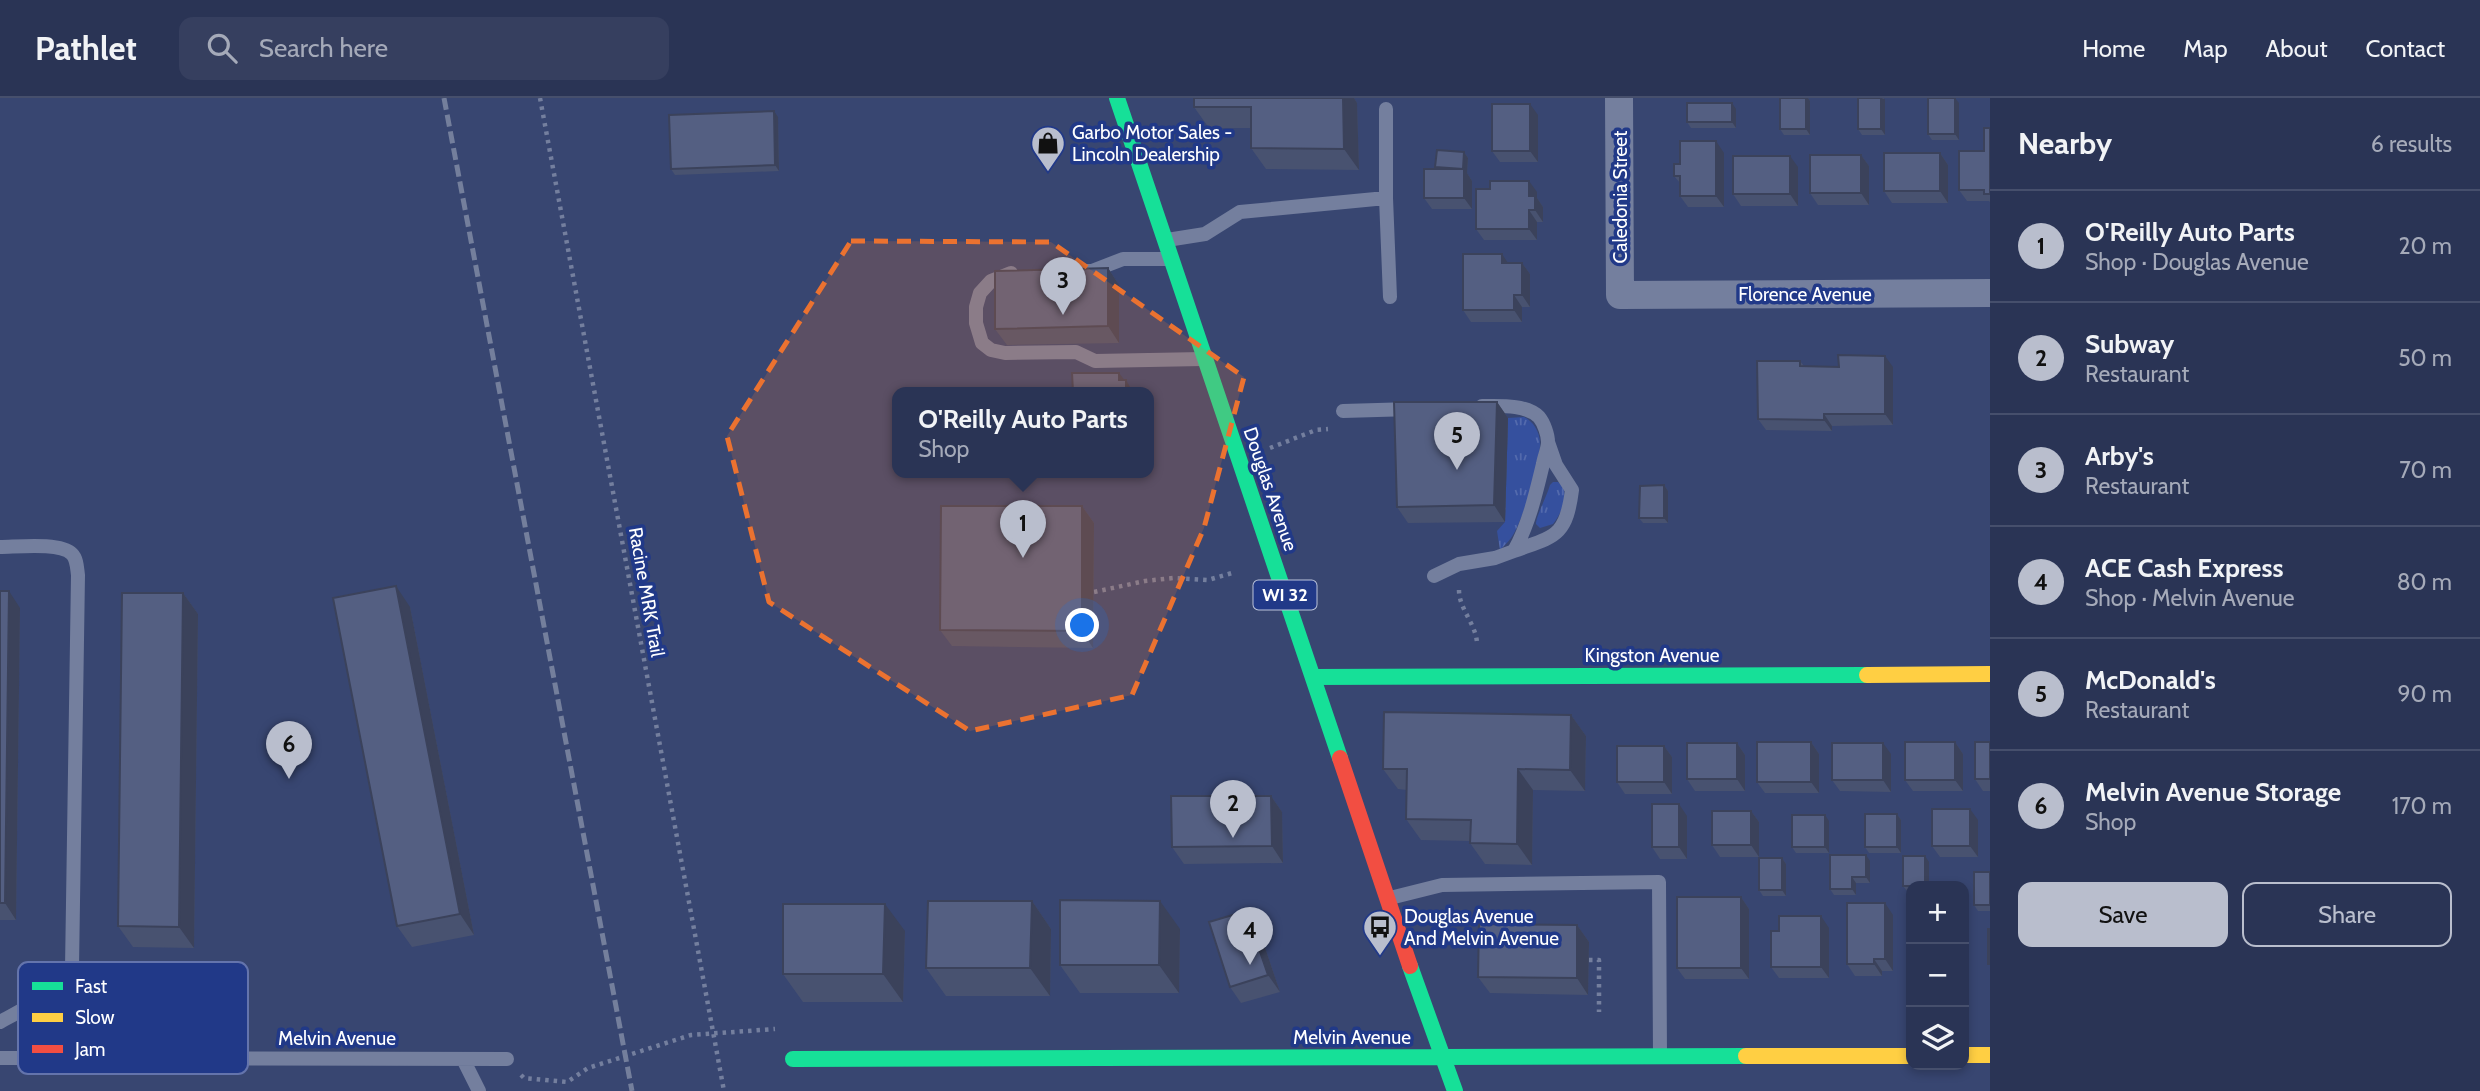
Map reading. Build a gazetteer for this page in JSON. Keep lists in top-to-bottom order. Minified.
{"streets":{"street":["Caledonia Street","Florence Avenue","Douglas Avenue","WI 32","Kingston Avenue","Melvin Avenue"],"path":["Racine MRK Trail"]},"crossings":[["Caledonia Street","Florence Avenue"],["Douglas Avenue","Kingston Avenue"],["Douglas Avenue","Melvin Avenue"]],"places":{"shop":["Garbo Motor Sales - Lincoln Dealership"],"bus stop":["Douglas Avenue And Melvin Avenue"]},"legend":["Fast","Slow","Jam"],"page":{"header":"Pathlet","search":"Search here","nav":["Home","Map","About","Contact"],"heading":["Nearby","6 results"],"list":[{"mark":"1","name":"O'Reilly Auto Parts","note":"Shop · Douglas Avenue","value":"20 m"},{"mark":"2","name":"Subway","note":"Restaurant","value":"50 m"},{"mark":"3","name":"Arby's","note":"Restaurant","value":"70 m"},{"mark":"4","name":"ACE Cash Express","note":"Shop · Melvin Avenue","value":"80 m"},{"mark":"5","name":"McDonald's","note":"Restaurant","value":"90 m"},{"mark":"6","name":"Melvin Avenue Storage","note":"Shop","value":"170 m"}],"pins":["3","5","1","6","2","4"],"popup":["O'Reilly Auto Parts","Shop"],"buttons":["Save","Share"],"map_buttons":["+","−"]}}
